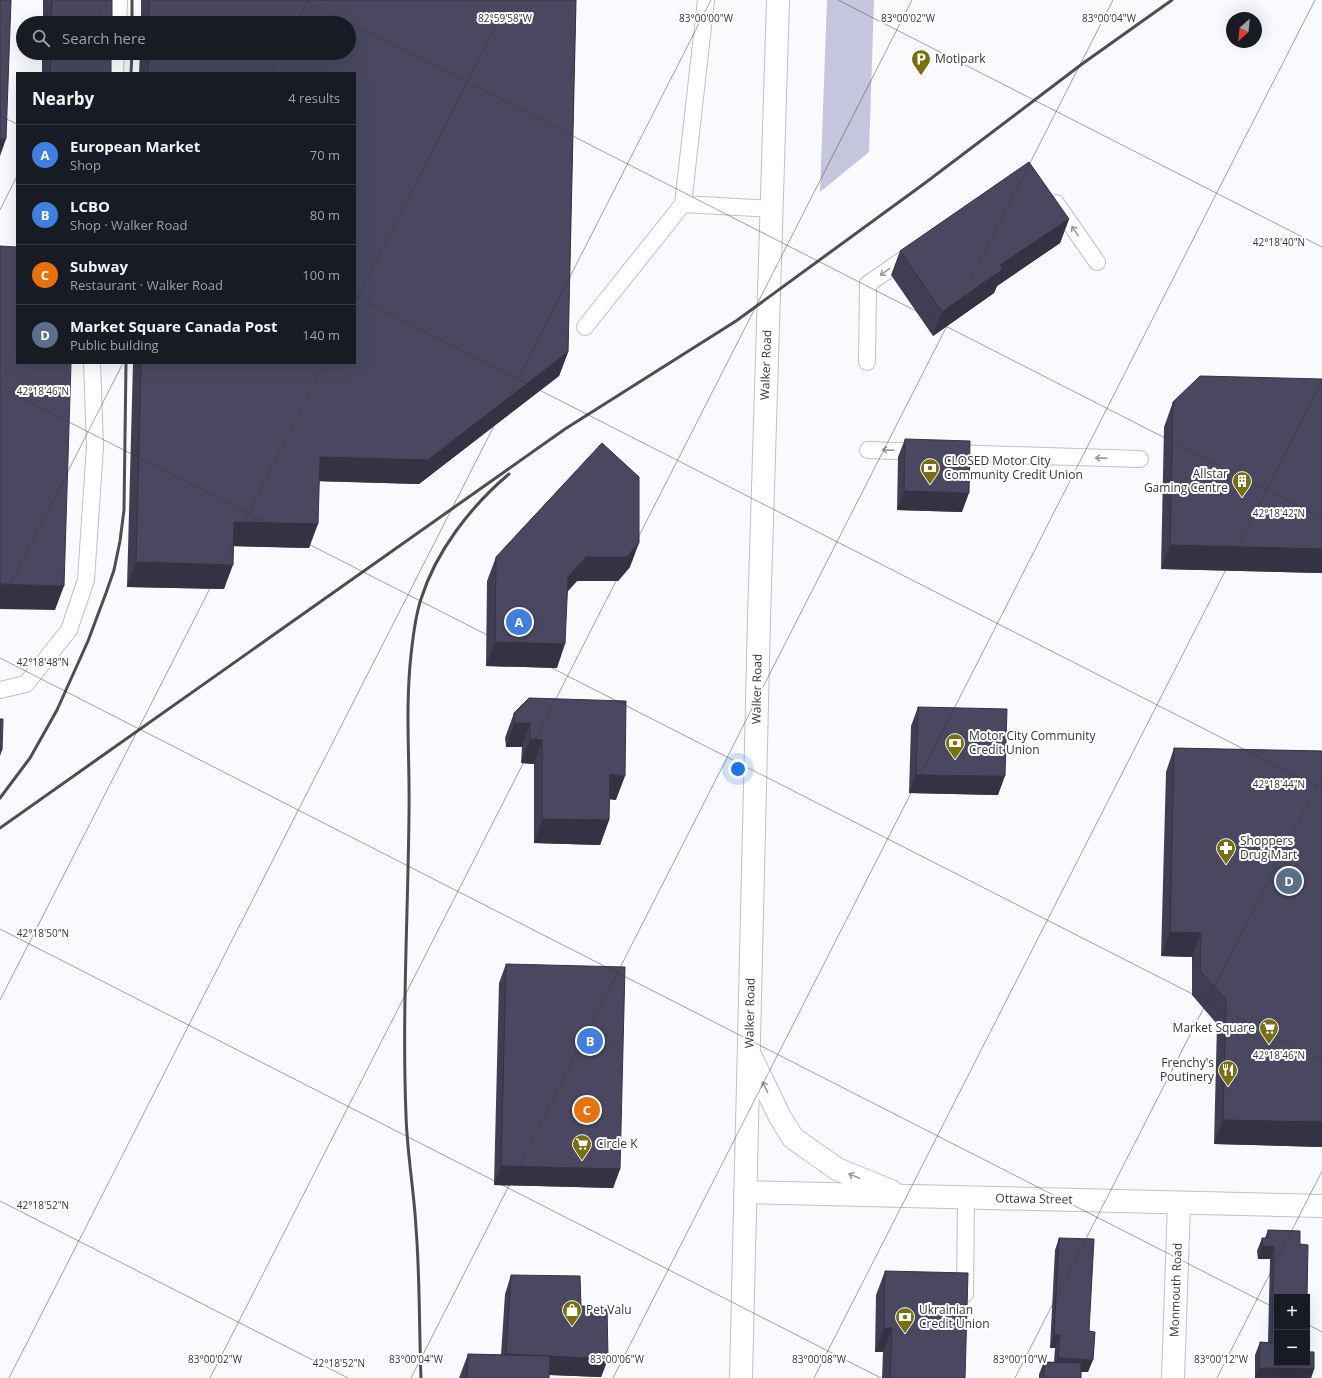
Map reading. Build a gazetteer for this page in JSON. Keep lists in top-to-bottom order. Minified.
{"streets":{"main road":["Walker Road","Ottawa Street","Monmouth Road"]},"crossings":[["Walker Road","Ottawa Street"],["Ottawa Street","Monmouth Road"]],"places":{"parking":["Motipark"],"bank":["CLOSED Motor City Community Credit Union","Motor City Community Credit Union","Ukrainian Credit Union"],"building":["Allstar Gaming Centre"],"pharmacy":["Shoppers Drug Mart"],"supermarket":["Market Square","Circle K"],"restaurant":["Frenchy's Poutinery"],"shop":["Pet Valu"]},"north":"bottom left","page":{"search":"Search here","heading":["Nearby","4 results"],"list":[{"mark":"A","name":"European Market","note":"Shop","value":"70 m"},{"mark":"B","name":"LCBO","note":"Shop · Walker Road","value":"80 m"},{"mark":"C","name":"Subway","note":"Restaurant · Walker Road","value":"100 m"},{"mark":"D","name":"Market Square Canada Post","note":"Public building","value":"140 m"}],"pins":["A","D","B","C"],"map_buttons":["+","−"]},"coordinates":["82°59'58\"W","83°00'00\"W","83°00'02\"W","83°00'04\"W","42°18'40\"N","42°18'46\"N","42°18'42\"N","42°18'48\"N","42°18'44\"N","42°18'50\"N","42°18'52\"N","83°00'06\"W","83°00'08\"W","83°00'10\"W","83°00'12\"W"]}
